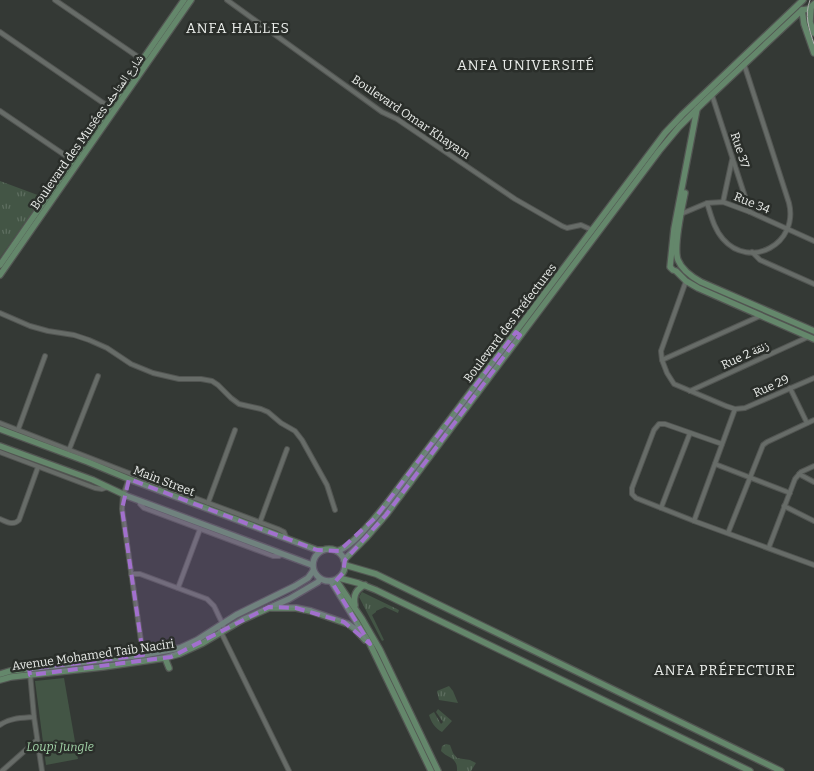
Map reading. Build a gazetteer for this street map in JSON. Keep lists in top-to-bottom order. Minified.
{"streets":{"street":["Boulevard Omar Khayam","Boulevard des Musées شارع المتاحف","Rue 37","Rue 34","Boulevard des Préfectures","Rue 2 زنقة","Rue 29","Main Street","Avenue Mohamed Taib Naciri"]},"crossings":[["Boulevard Omar Khayam","Boulevard des Préfectures"],["Rue 37","Rue 34"],["Rue 37","Boulevard des Préfectures"],["Boulevard des Préfectures","Main Street"],["Boulevard des Préfectures","Avenue Mohamed Taib Naciri"],["Main Street","Avenue Mohamed Taib Naciri"]],"districts":["ANFA HALLES","ANFA UNIVERSITÉ","ANFA PRÉFECTURE"],"parks":["Loupi Jungle"]}
